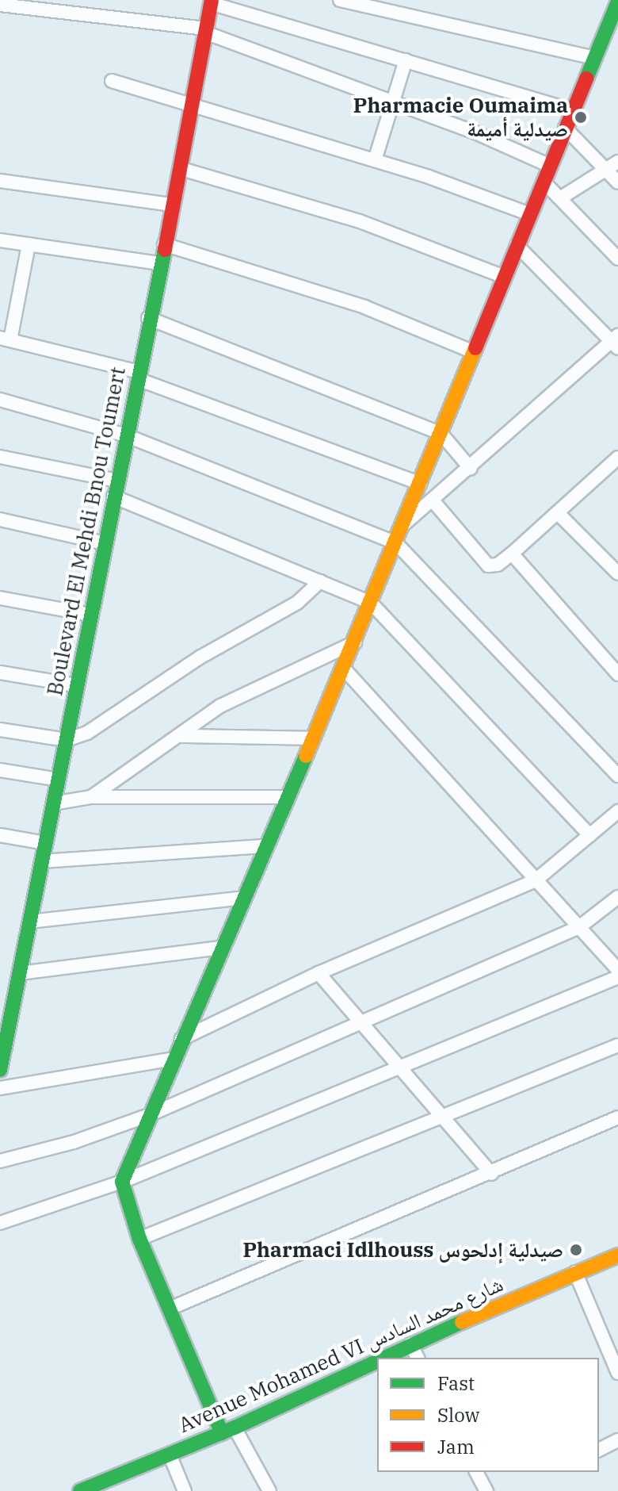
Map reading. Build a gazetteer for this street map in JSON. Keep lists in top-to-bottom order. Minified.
{"streets":{"main road":["Boulevard El Mehdi Bnou Toumert","Avenue Mohamed VI شارع محمد السادس"]},"places":["Pharmacie Oumaima صيدلية أميمة","Pharmaci Idlhouss صيدلية إدلحوس"],"legend":["Fast","Slow","Jam"]}
